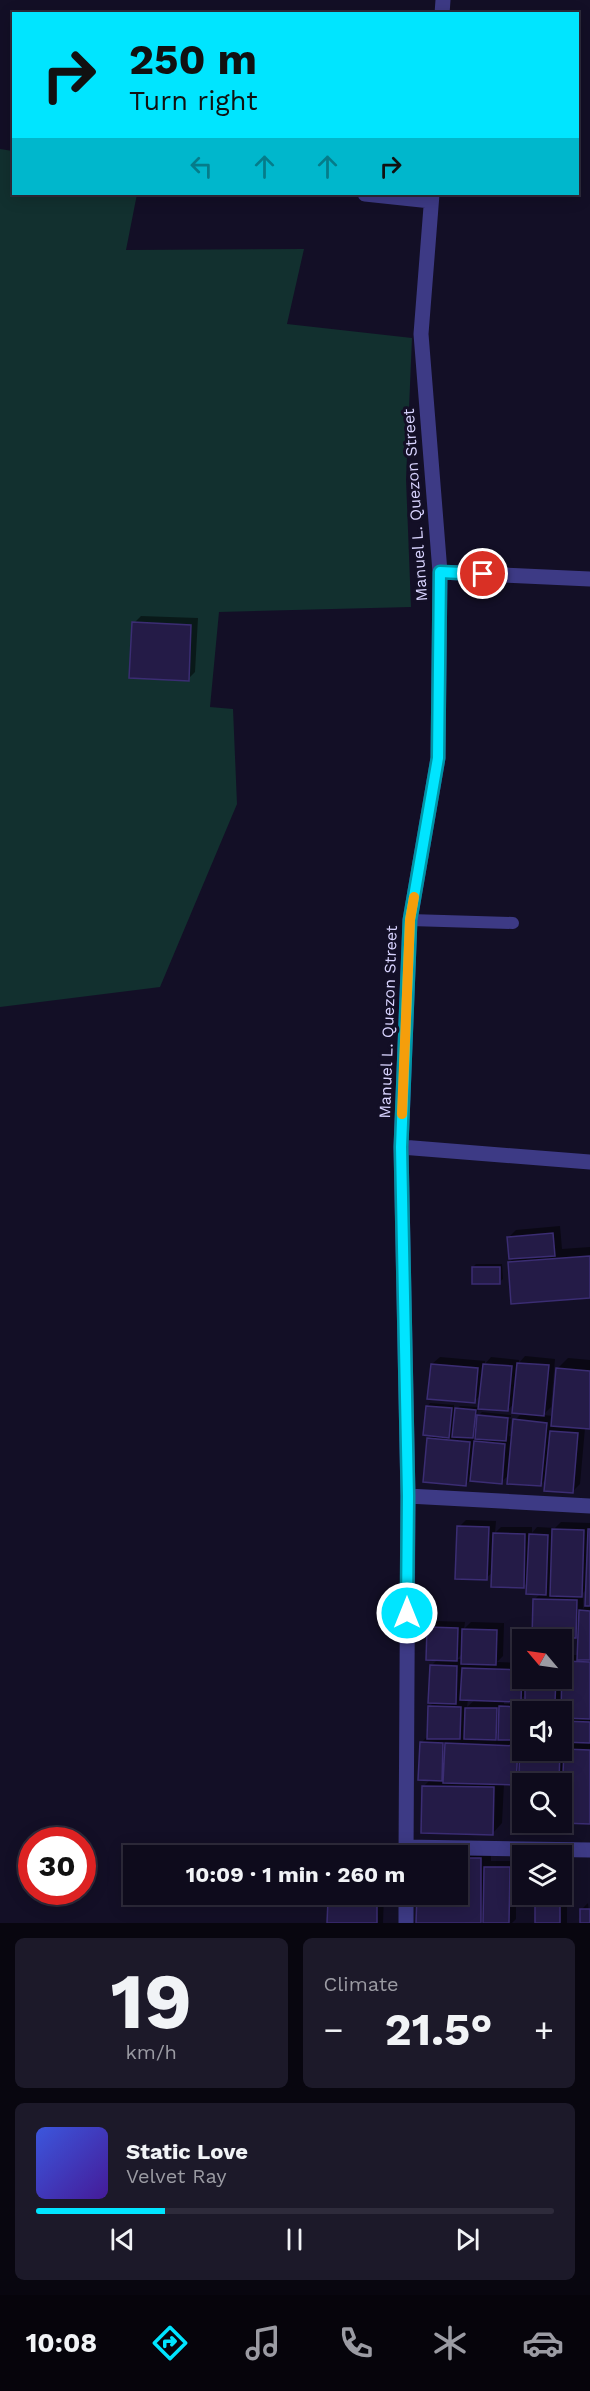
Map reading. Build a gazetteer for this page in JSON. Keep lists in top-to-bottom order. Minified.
{"streets":{"street":["Manuel L. Quezon Street"]},"north":"top left","page":{"turn":["250 m","Turn right"],"limit":"30","trip":"10:09 · 1 min · 260 m","tile":[["19","km/h"],"Climate"],"heat":["−","21.5°","+"],"song":["Static Love","Velvet Ray"],"tabs":"10:08"}}
